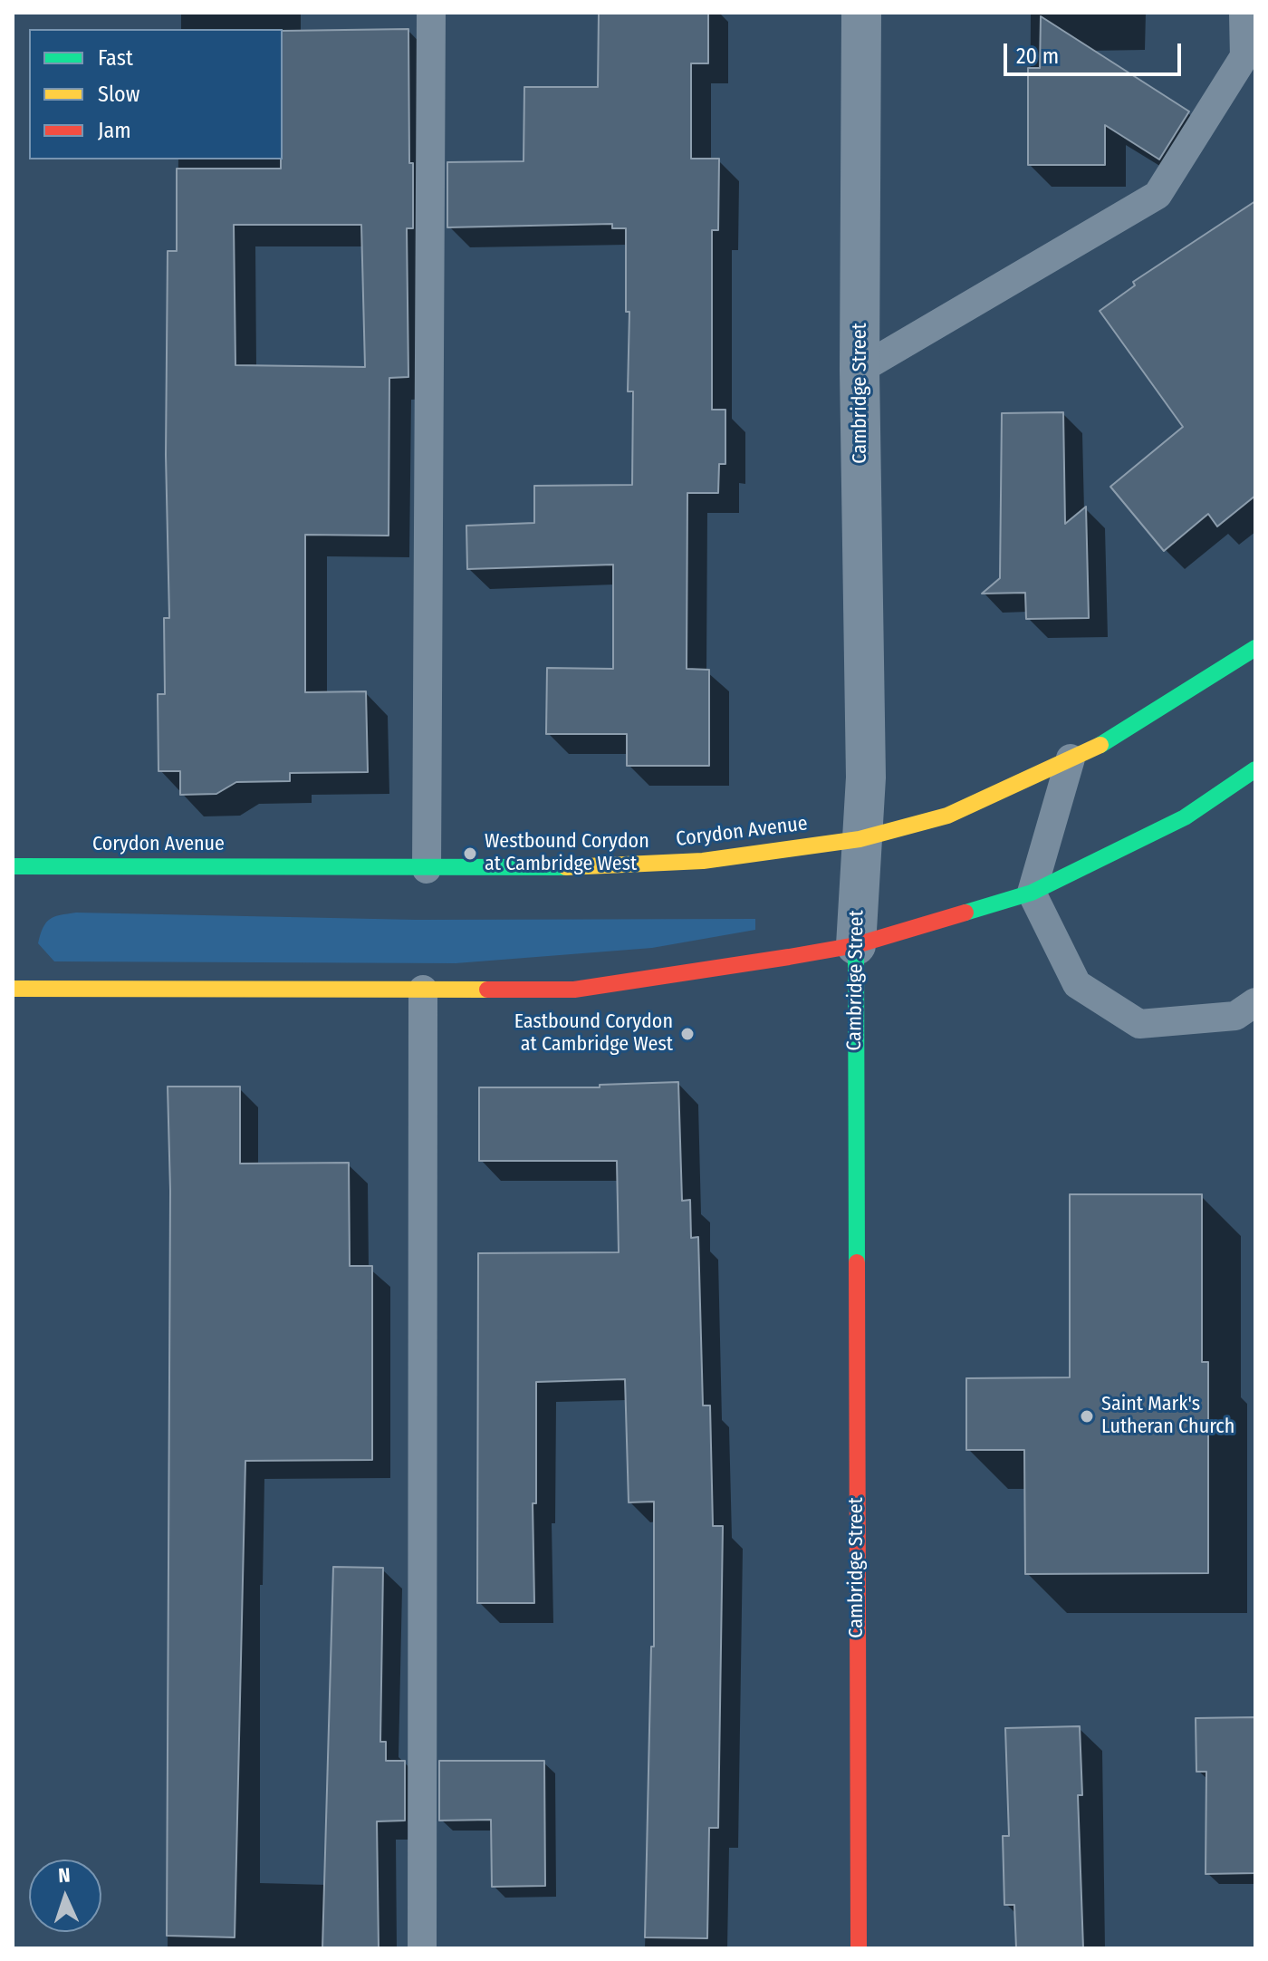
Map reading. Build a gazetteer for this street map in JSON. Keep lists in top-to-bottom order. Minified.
{"streets":{"main road":["Cambridge Street","Corydon Avenue"]},"crossings":[["Cambridge Street","Corydon Avenue"]],"places":["Westbound Corydon at Cambridge West","Eastbound Corydon at Cambridge West","Saint Mark's Lutheran Church"],"legend":["Fast","Slow","Jam"],"scale_bar":"20 m","north":"top"}
